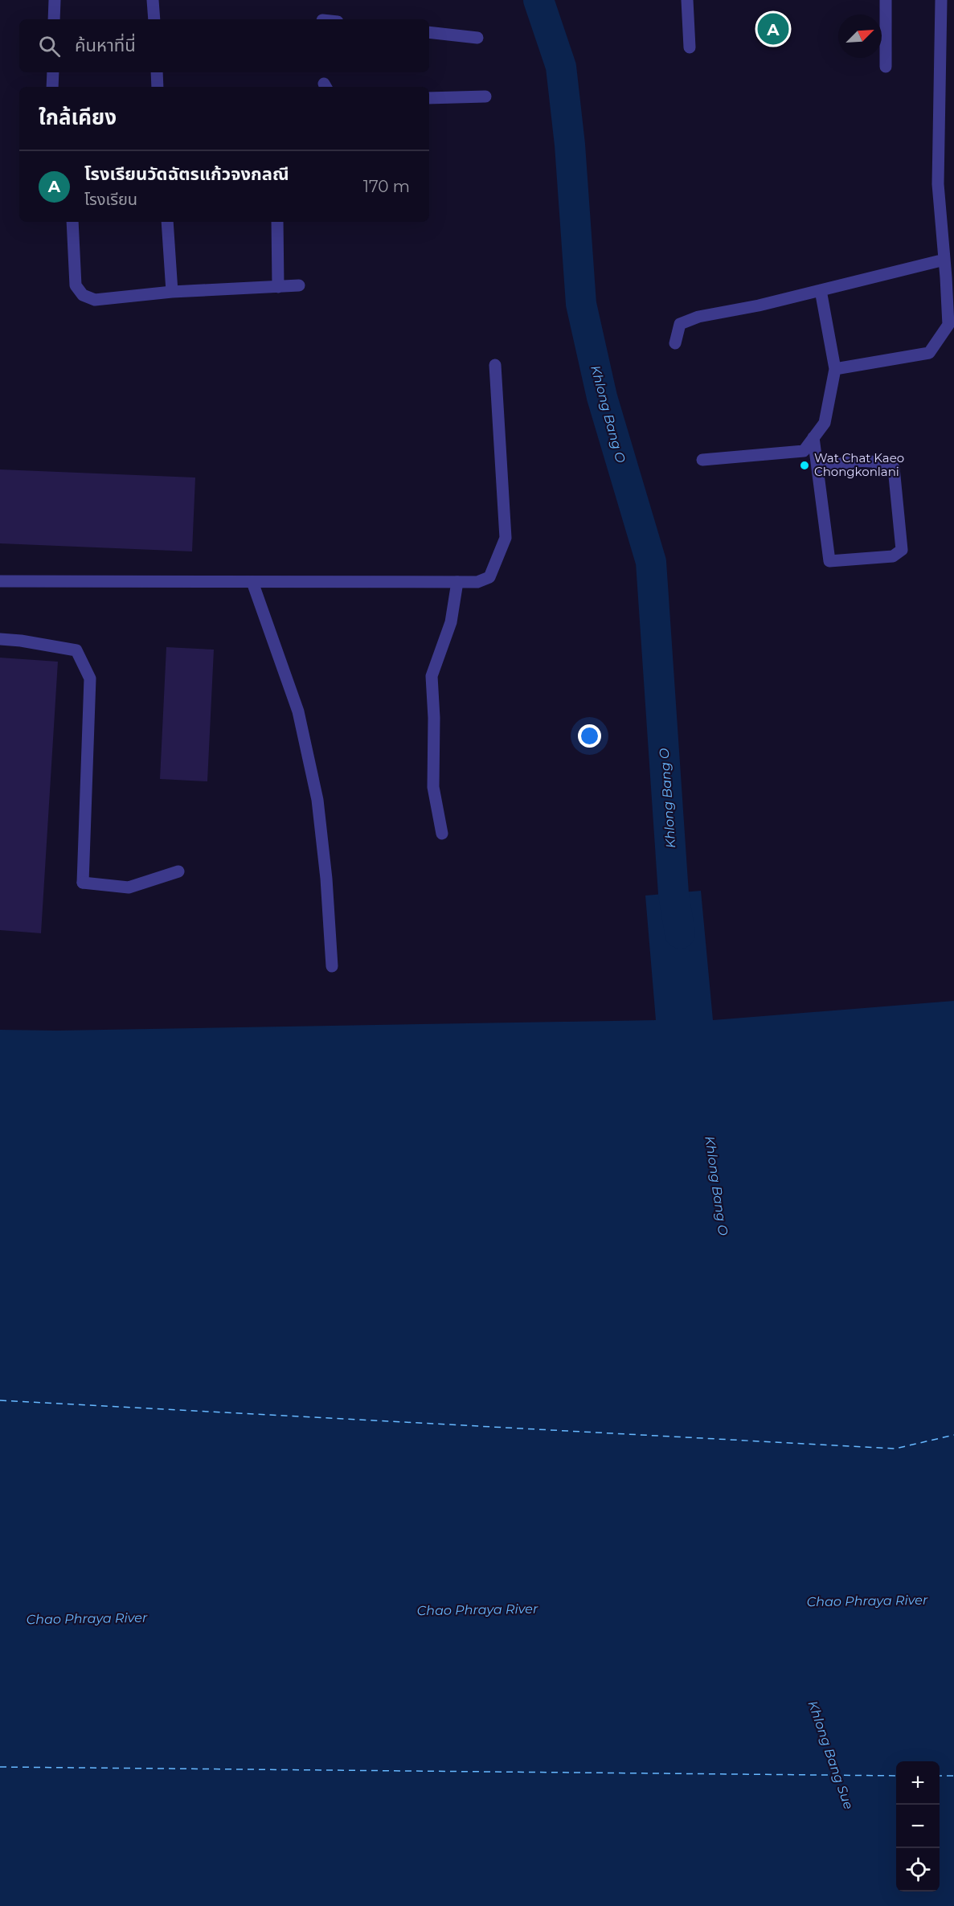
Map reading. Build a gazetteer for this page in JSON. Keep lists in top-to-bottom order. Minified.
{"water":["Khlong Bang O","Chao Phraya River","Khlong Bang Sue"],"places":["Wat Chat Kaeo Chongkonlani"],"north":"top right","page":{"pins":"A","search":"ค้นหาที่นี่","heading":"ใกล้เคียง","list":[{"mark":"A","name":"โรงเรียนวัดฉัตรแก้วจงกลณี","note":"โรงเรียน","value":"170 m"}],"map_buttons":["+","−"]}}
